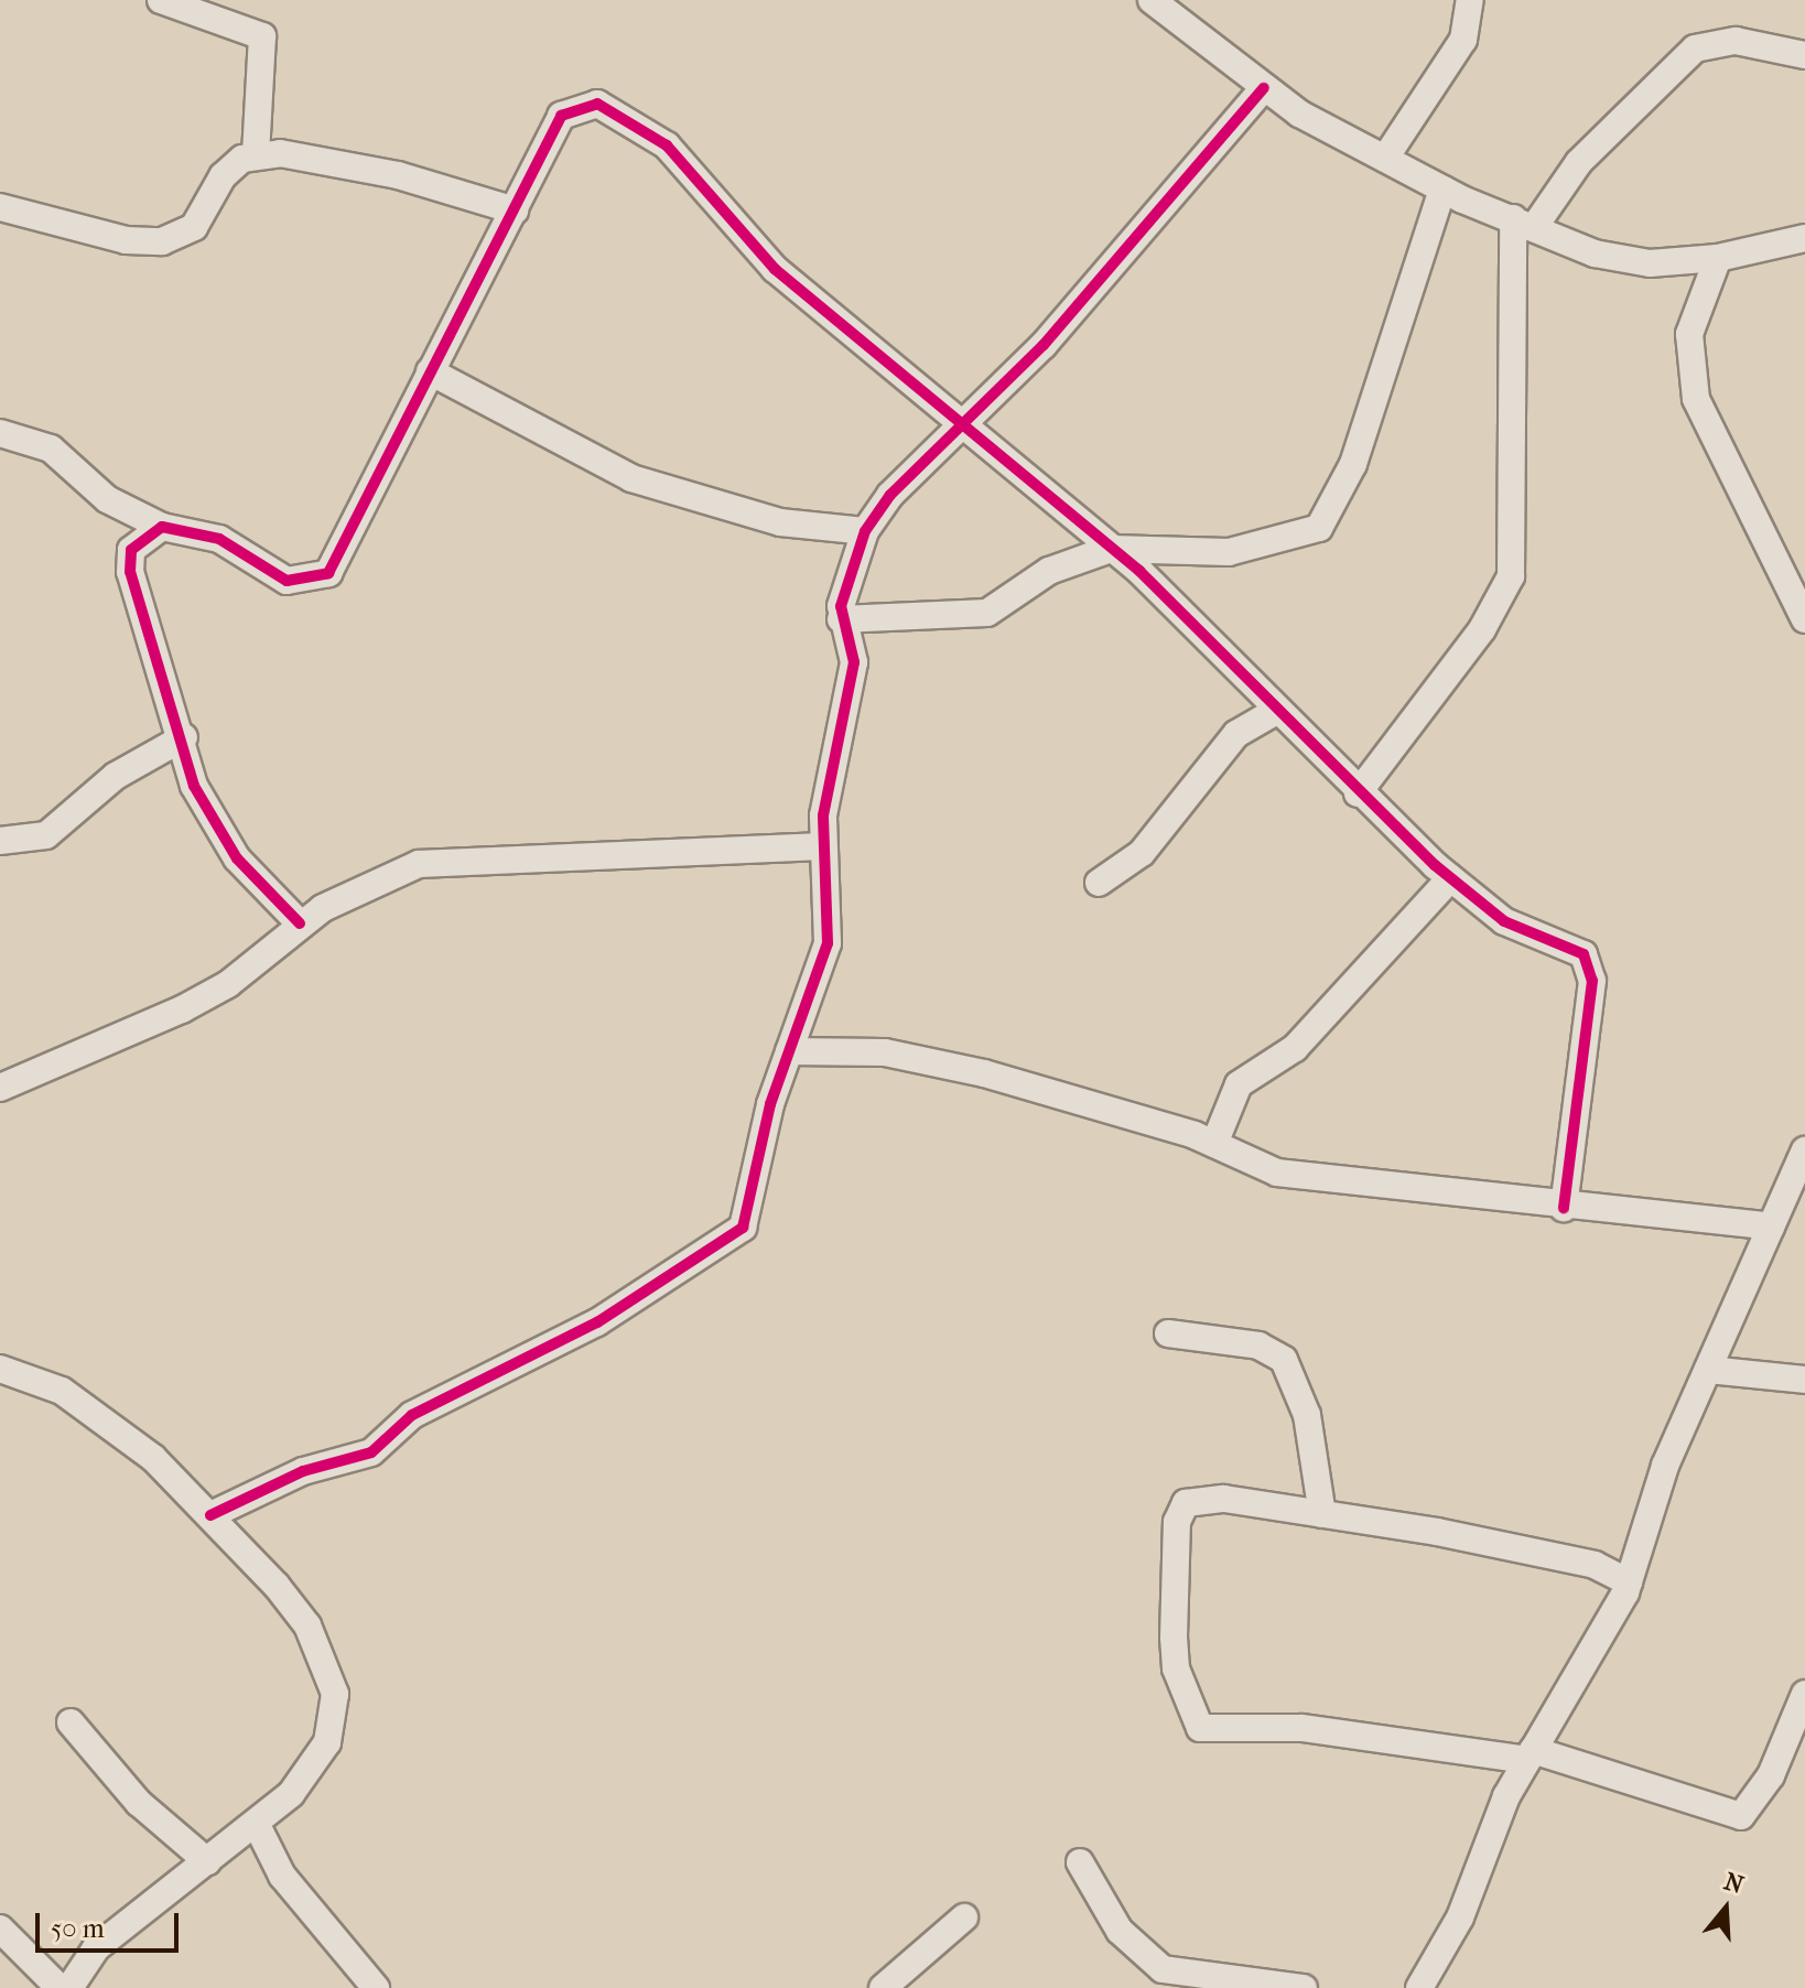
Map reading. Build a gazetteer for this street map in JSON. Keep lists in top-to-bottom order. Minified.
{"scale_bar":"50 m","north":"top"}
